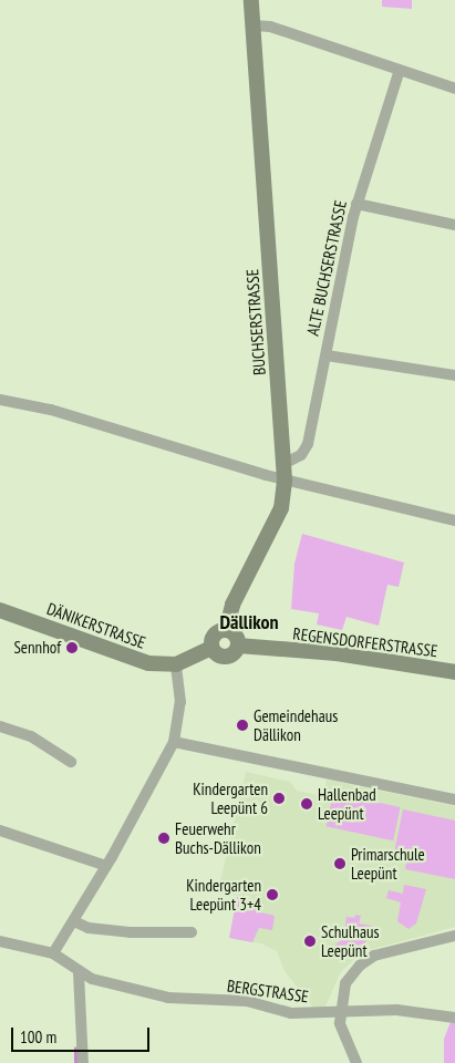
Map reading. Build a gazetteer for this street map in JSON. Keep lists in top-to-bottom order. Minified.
{"streets":{"street":["ALTE BUCHSERSTRASSE","BUCHSERSTRASSE","DÄNIKERSTRASSE","REGENSDORFERSTRASSE","BERGSTRASSE"]},"crossings":[["ALTE BUCHSERSTRASSE","BUCHSERSTRASSE"],["BUCHSERSTRASSE","DÄNIKERSTRASSE"],["BUCHSERSTRASSE","REGENSDORFERSTRASSE"],["DÄNIKERSTRASSE","REGENSDORFERSTRASSE"]],"districts":["Dällikon"],"places":["Sennhof","Gemeindehaus Dällikon","Kindergarten Leepünt 6","Hallenbad Leepünt","Feuerwehr Buchs-Dällikon","Primarschule Leepünt","Kindergarten Leepünt 3+4","Schulhaus Leepünt"],"scale_bar":"100 m"}
